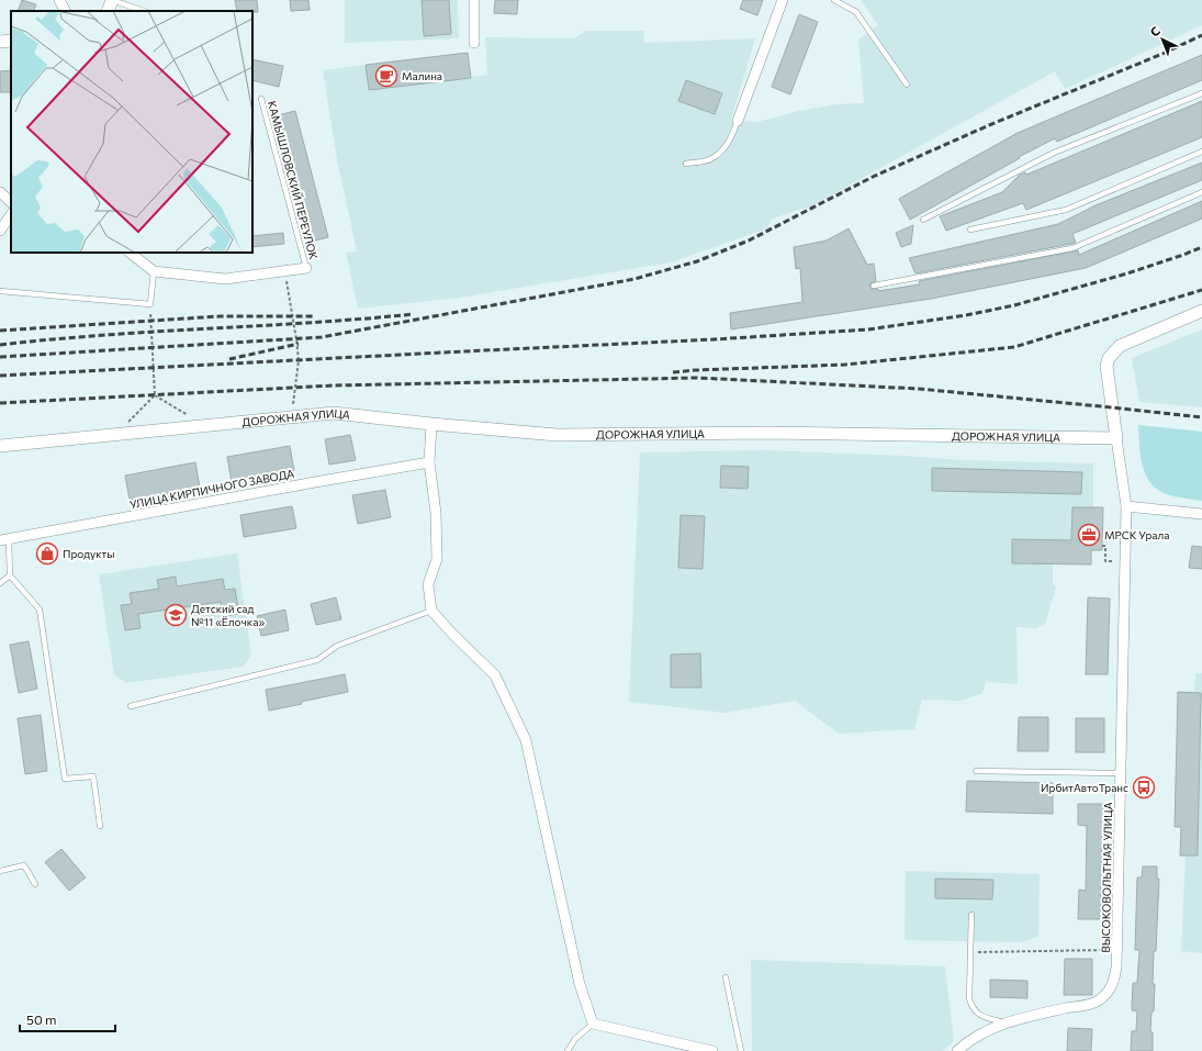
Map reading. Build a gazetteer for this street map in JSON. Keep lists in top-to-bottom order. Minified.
{"streets":{"street":["ДОРОЖНАЯ УЛИЦА","УЛИЦА КИРПИЧНОГО ЗАВОДА","ВЫСОКОВОЛЬТНАЯ УЛИЦА"],"lane":["КАМЫШЛОВСКИЙ ПЕРЕУЛОК"]},"crossings":[["ДОРОЖНАЯ УЛИЦА","ВЫСОКОВОЛЬТНАЯ УЛИЦА"]],"places":{"cafe":["Малина"],"office":["МРСК Урала"],"shop":["Продукты"],"school or university":["Детский сад №11 «Ёлочка»"],"bus stop":["ИрбитАвтоТранс"]},"scale_bar":"50 m","north":"top left"}
